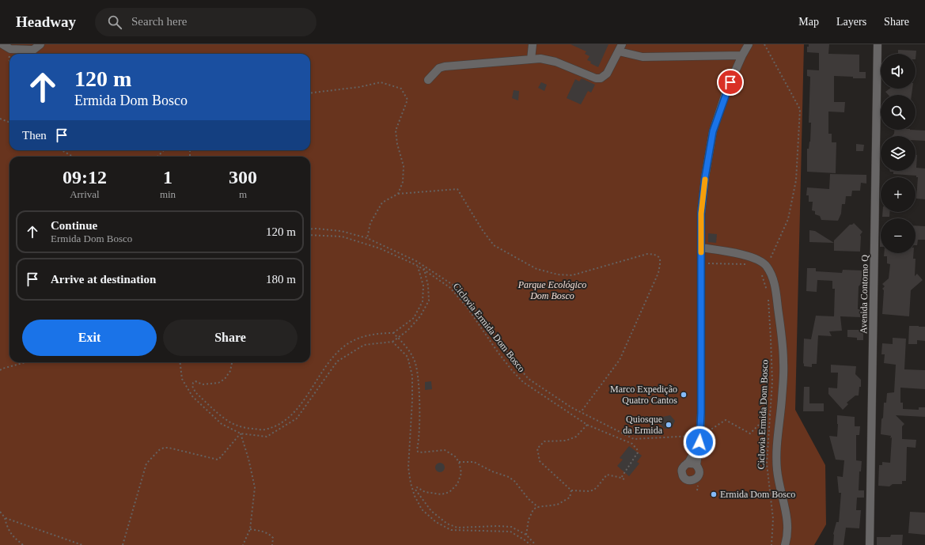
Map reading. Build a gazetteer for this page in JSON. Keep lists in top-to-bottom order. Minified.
{"streets":{"street":["Avenida Contorno Q"],"path":["Ciclovia Ermida Dom Bosco"]},"parks":["Parque Ecológico Dom Bosco"],"places":["Marco Expedição Quatro Cantos","Quiosque da Ermida","Ermida Dom Bosco"],"page":{"header":"Headway","search":"Search here","nav":["Map","Layers","Share"],"map_buttons":["+","−"],"turn":["120 m","Ermida Dom Bosco"],"then":"Then","eta":["09:12","Arrival","1","min","300","m"],"list":[{"name":"Continue","note":"Ermida Dom Bosco","value":"120 m"},{"name":"Arrive at destination","value":"180 m"}],"buttons":["Exit","Share"]}}
